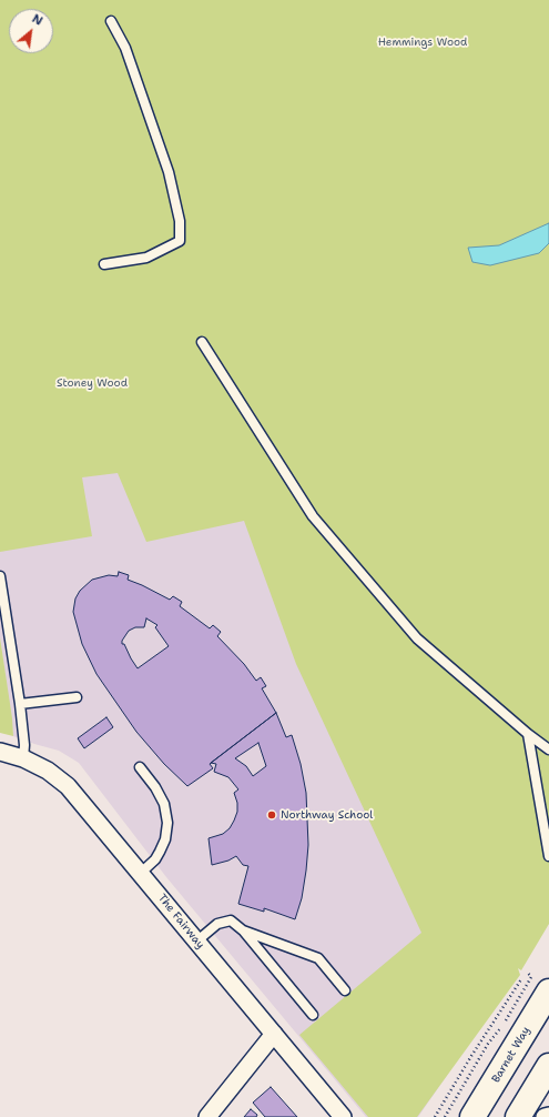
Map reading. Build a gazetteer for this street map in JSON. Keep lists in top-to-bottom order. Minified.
{"streets":{"highway":["Barnet Way"],"street":["The Fairway"]},"parks":["Hemmings Wood","Stoney Wood"],"places":["Northway School"],"north":"top right"}
